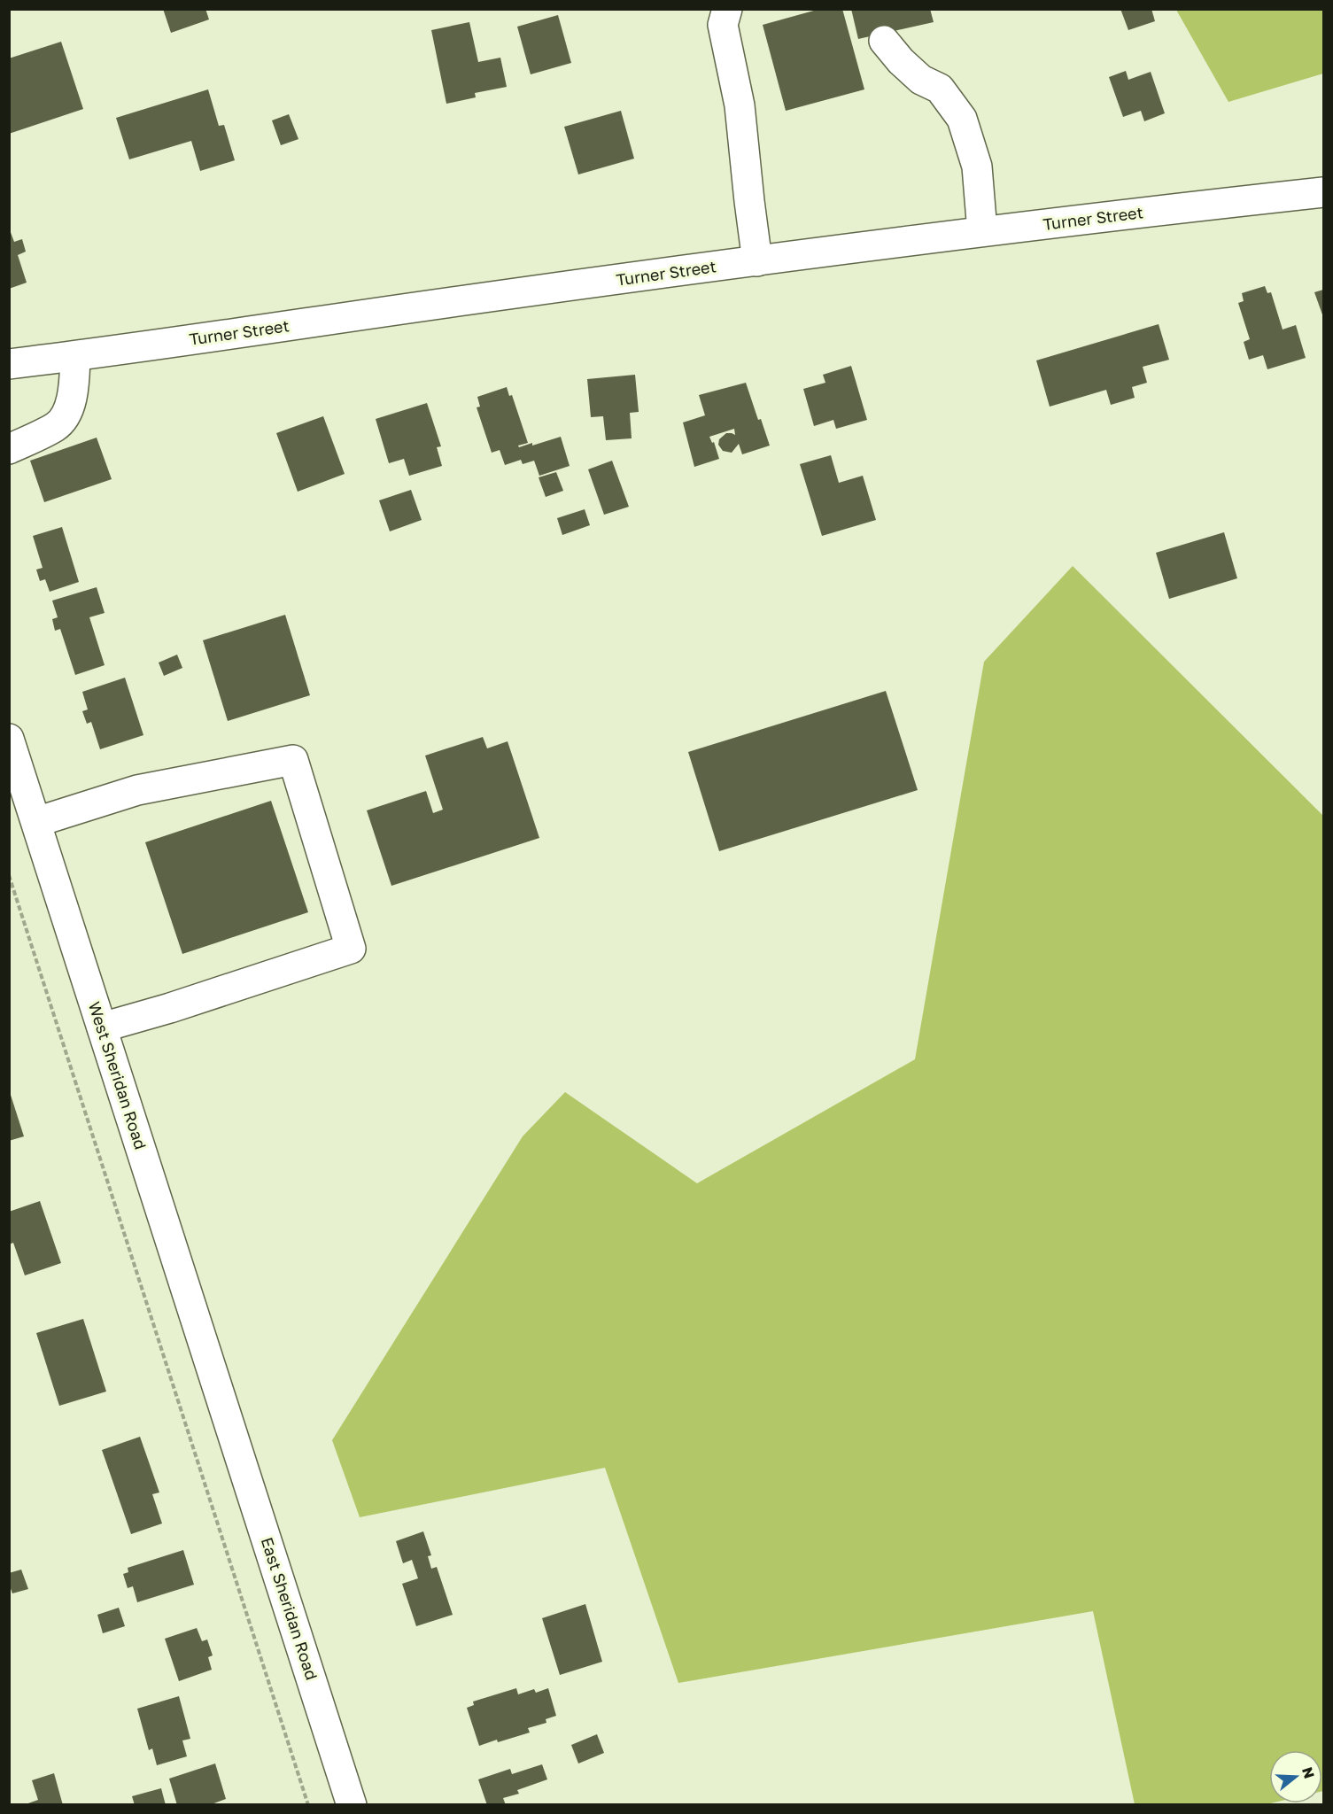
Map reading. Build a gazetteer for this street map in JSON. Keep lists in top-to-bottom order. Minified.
{"streets":{"street":["Turner Street","West Sheridan Road","East Sheridan Road"]},"crossings":[["West Sheridan Road","East Sheridan Road"]],"north":"right"}
